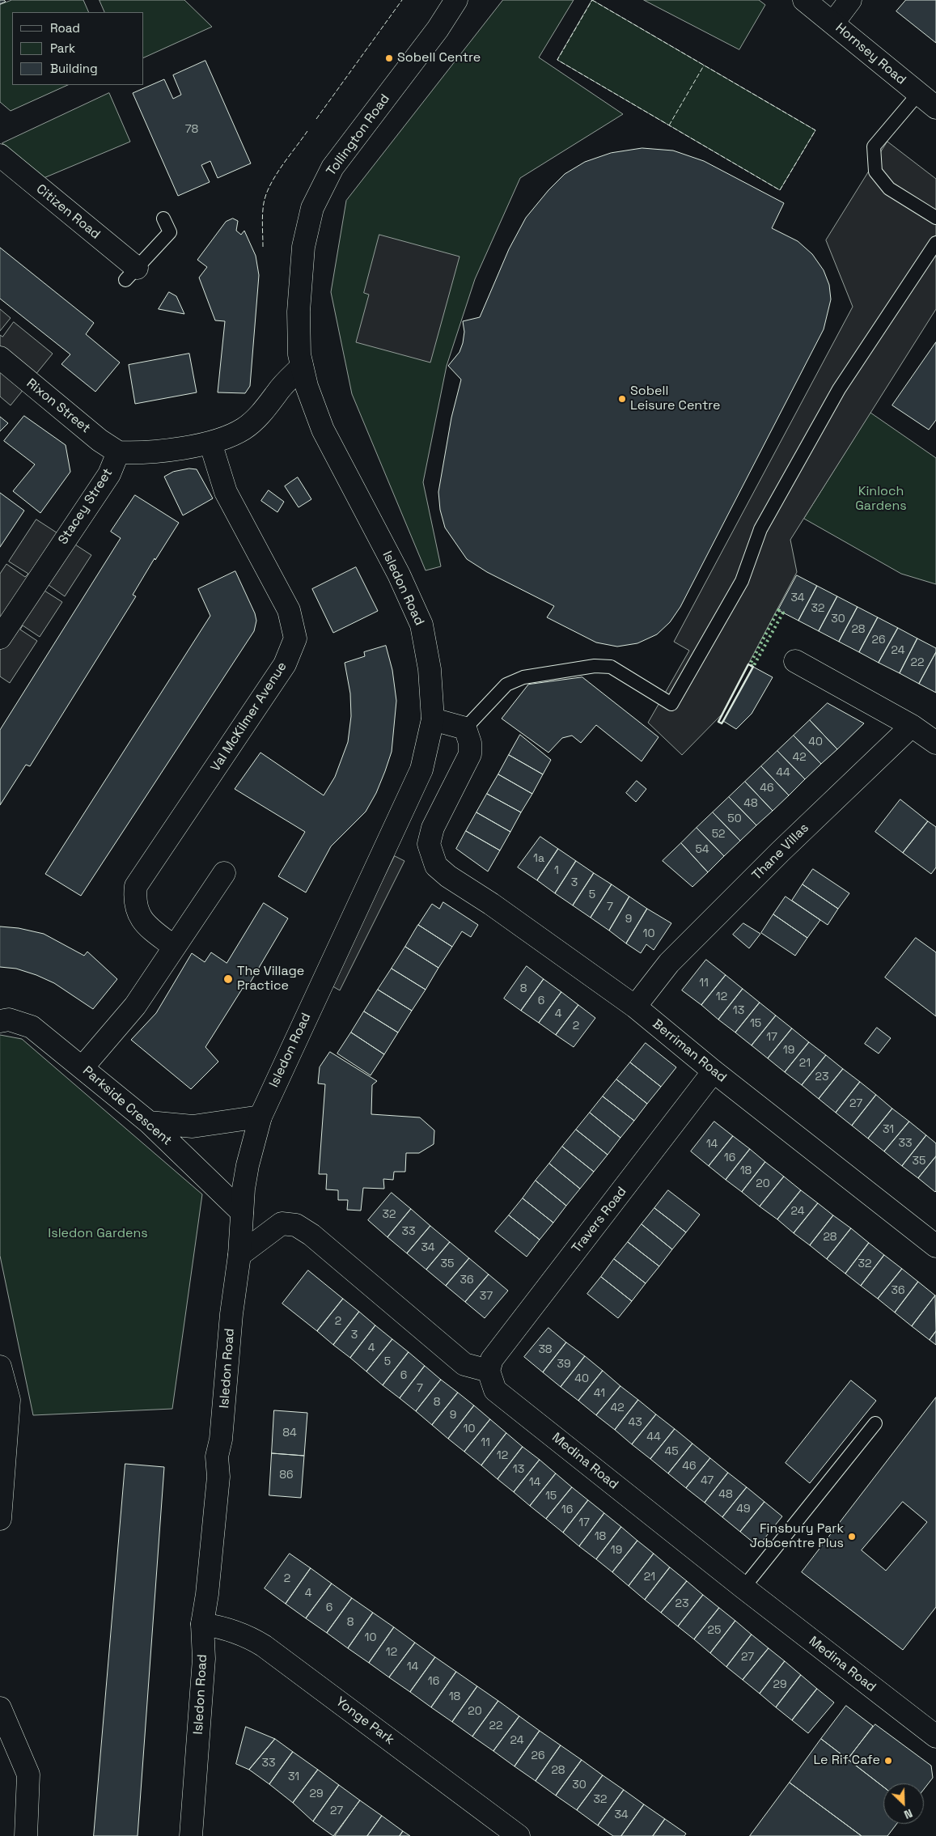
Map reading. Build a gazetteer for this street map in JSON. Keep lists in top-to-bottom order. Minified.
{"streets":{"main road":["Hornsey Road","Tollington Road","Citizen Road","Rixon Street","Stacey Street","Isledon Road","Val McKilmer Avenue","Thane Villas","Berriman Road","Parkside Crescent","Travers Road","Medina Road","Yonge Park"]},"crossings":[["Tollington Road","Isledon Road"],["Rixon Street","Stacey Street"],["Stacey Street","Isledon Road"],["Stacey Street","Val McKilmer Avenue"],["Isledon Road","Parkside Crescent"],["Isledon Road","Yonge Park"],["Thane Villas","Berriman Road"],["Berriman Road","Travers Road"],["Travers Road","Medina Road"]],"parks":["Kinloch Gardens","Isledon Gardens"],"places":["Sobell Centre","Sobell Leisure Centre","The Village Practice","Finsbury Park Jobcentre Plus","Le Rif Cafe"],"house_numbers":["78","34","32","30","28","26","24","22","40","42","44","46","48","50","52","54","1a","1","3","5","7","9","10","11","8","12","6","13","4","15","2","17","19","21","23","27","31","33","14","16","35","18","20","24","32","33","28","34","35","32","36","36","37","2","3","4","38","5","39","6","40","7","41","8","42","9","43","10","84","44","11","45","12","46","13","86","47","14","48","15","49","16","17","18","19","21","2","4","23","6","8","25","10","12","27","14","16","29","18","20","22","24","26","33","28","31","30","29","32","27","34"],"legend":["Road","Park","Building"],"north":"bottom right"}
